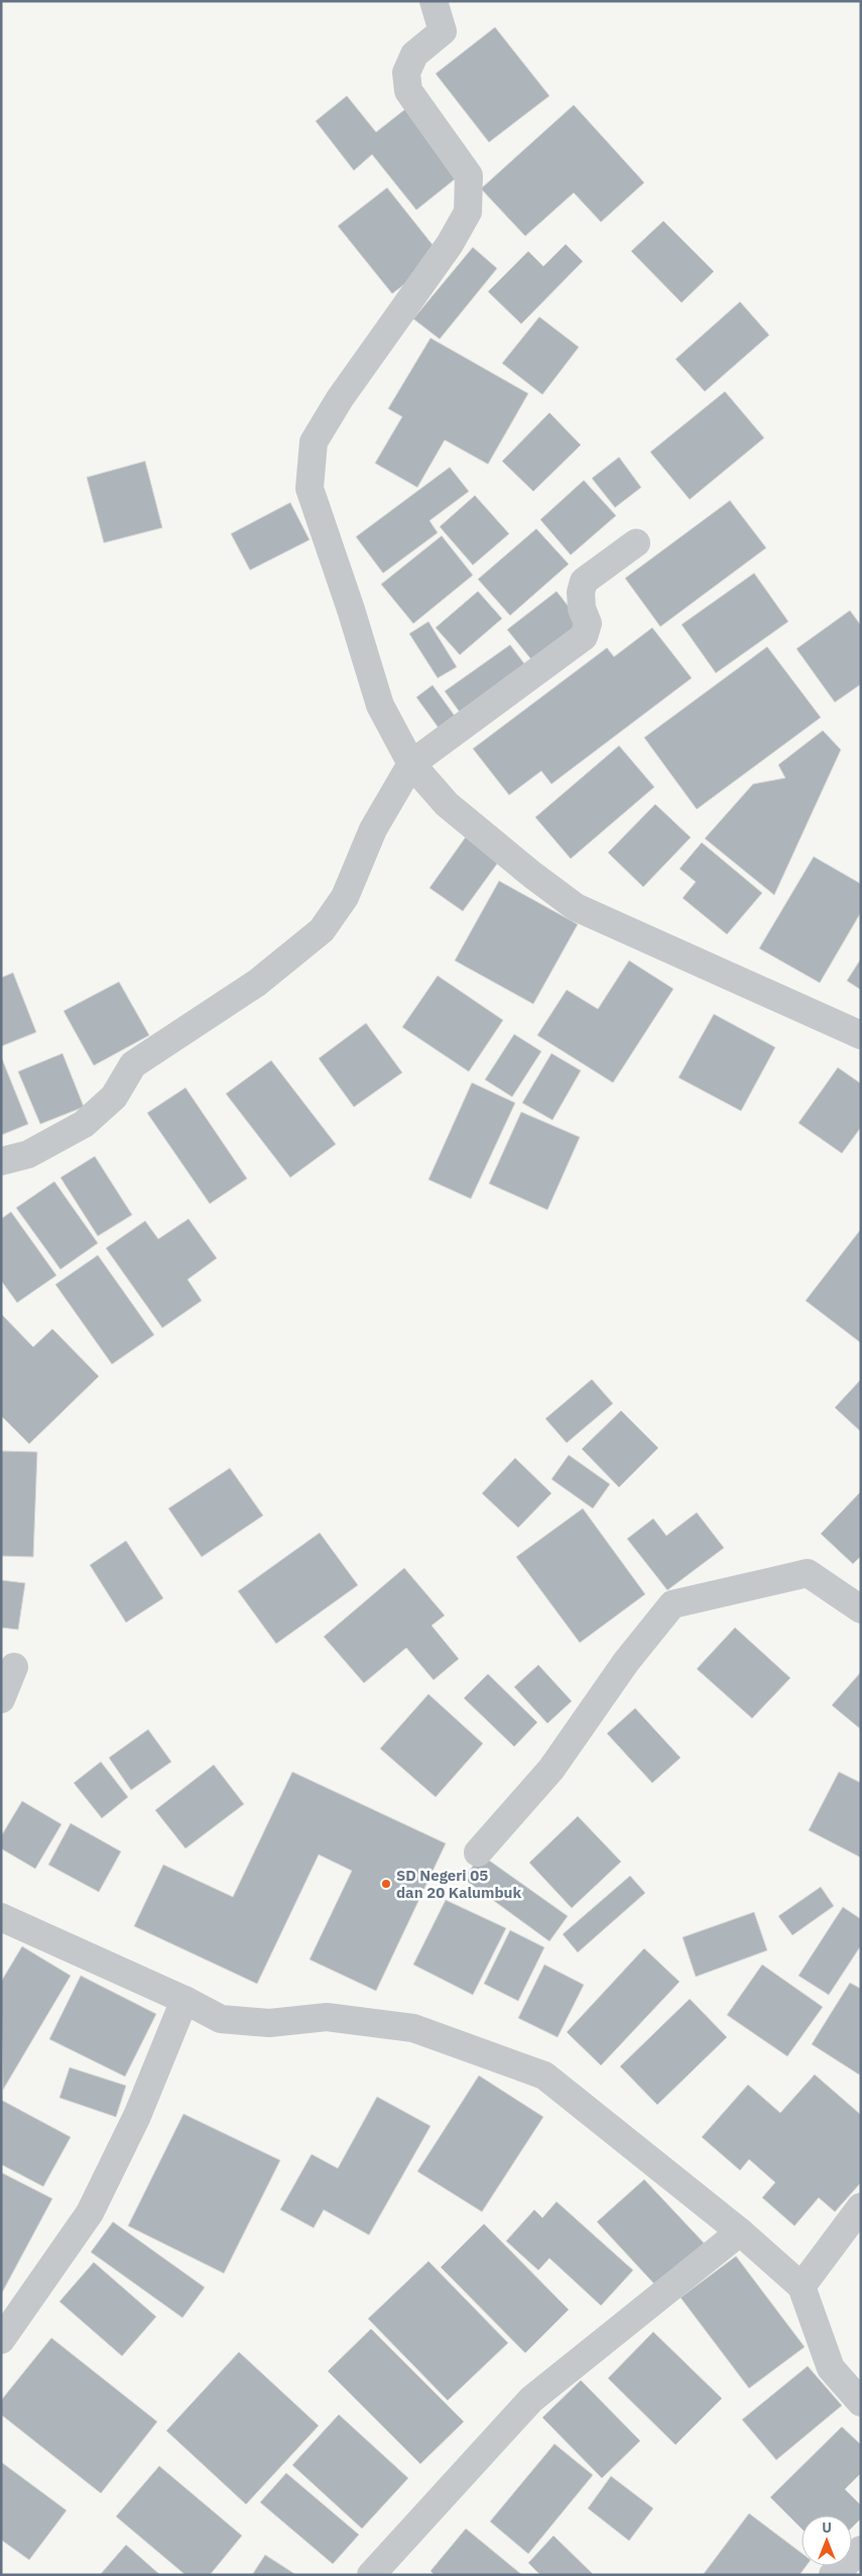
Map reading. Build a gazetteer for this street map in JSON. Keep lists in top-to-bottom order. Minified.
{"places":["SD Negeri 05 dan 20 Kalumbuk"],"north":"top"}
